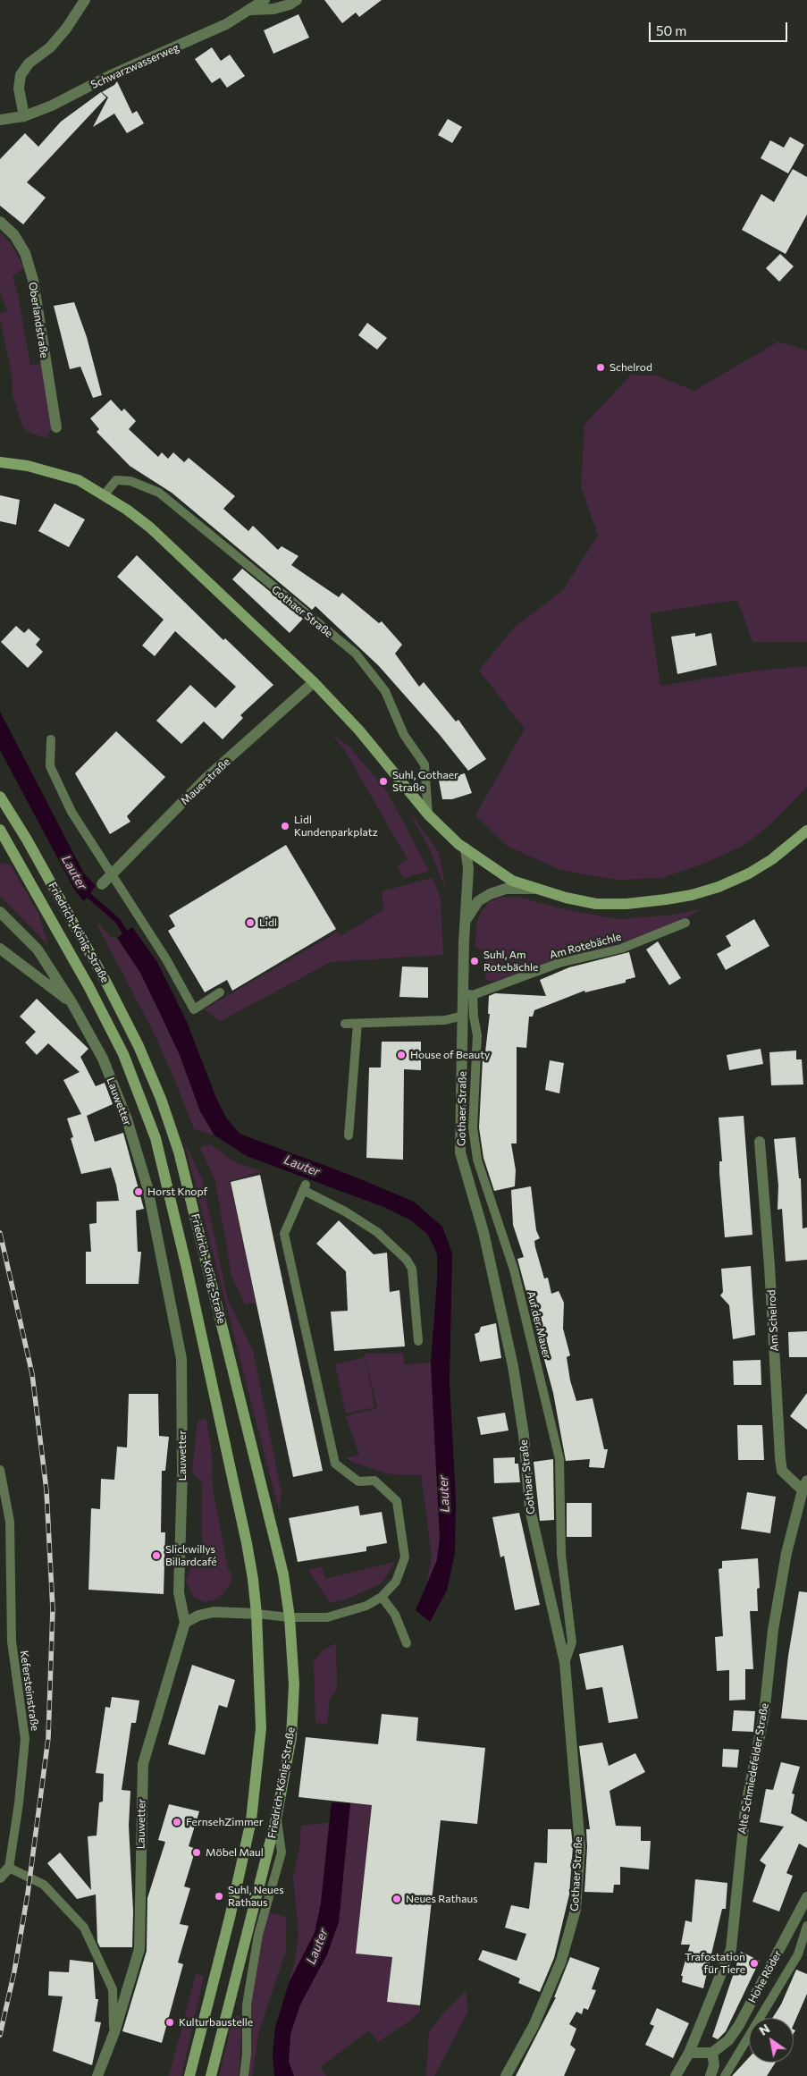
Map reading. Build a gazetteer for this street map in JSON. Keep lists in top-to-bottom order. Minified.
{"streets":{"main road":["Friedrich-König-Straße"],"street":["Schwarzwasserweg","Oberlandstraße","Gothaer Straße","Mauerstraße","Lauwetter","Am Schelrod","Alte Schmiedefelder Straße","Hohe Röder"],"lane":["Am Rotebächle","Auf der Mauer","Kefersteinstraße"]},"crossings":[["Gothaer Straße","Am Rotebächle"],["Gothaer Straße","Auf der Mauer"],["Am Rotebächle","Auf der Mauer"],["Am Schelrod","Alte Schmiedefelder Straße"]],"water":["Lauter"],"places":["Schelrod","Suhl, Gothaer Straße","Lidl Kundenparkplatz","Lidl","Suhl, Am Rotebächle","House of Beauty","Horst Knopf","Slickwillys Billardcafé","FernsehZimmer","Möbel Maul","Suhl, Neues Rathaus","Neues Rathaus","Trafostation für Tiere","Kulturbaustelle"],"scale_bar":"50 m","north":"top left"}
